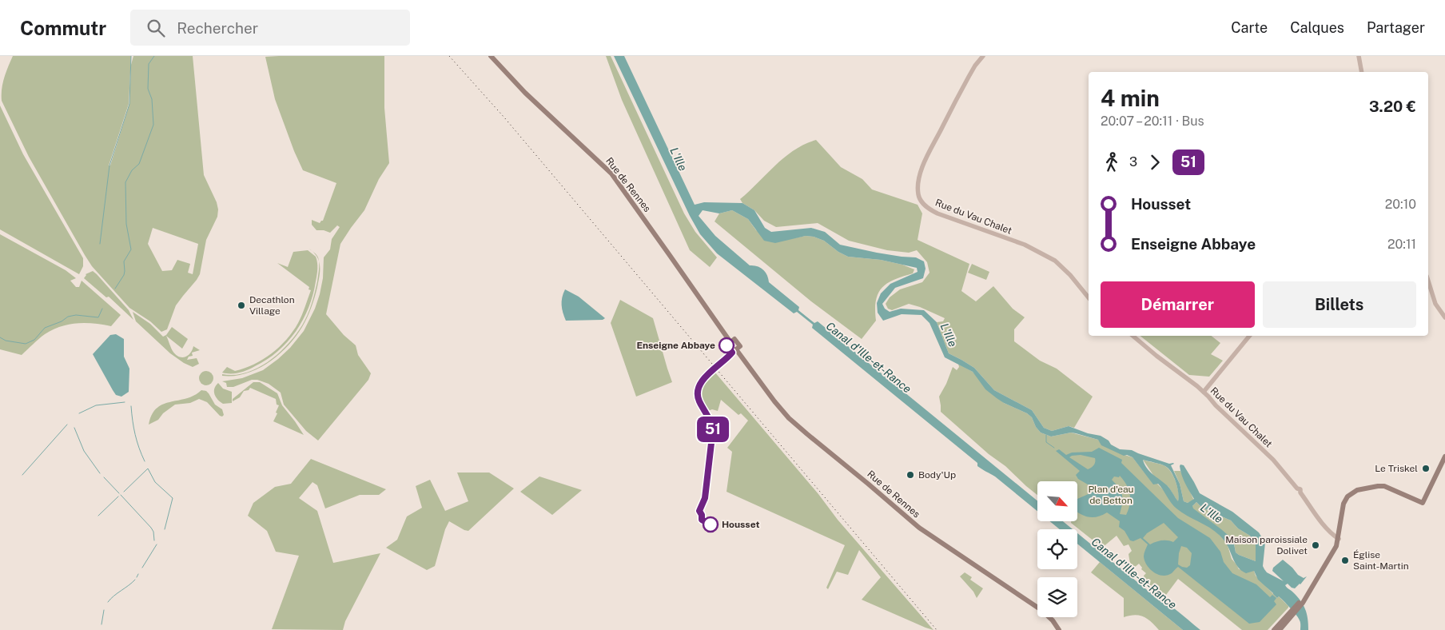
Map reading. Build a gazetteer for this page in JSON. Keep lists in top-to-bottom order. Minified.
{"streets":{"main road":["Rue de Rennes"],"street":["Rue du Vau Chalet"]},"water":["L'Ille","Canal d'Ille-et-Rance"],"parks":["Plan d'eau de Betton"],"places":["Decathlon Village","Enseigne Abbaye","Le Triskel","Body'Up","Housset","Maison paroissiale Dolivet","Église Saint-Martin"],"lines":["bus line 51"],"north":"bottom right","page":{"header":"Commutr","search":"Rechercher","nav":["Carte","Calques","Partager"],"on_map":"51","heading":["4 min","20:07 – 20:11 · Bus","3.20 €"],"legs":["3","51"],"list":[{"name":"Housset","value":"20:10"},{"name":"Enseigne Abbaye","value":"20:11"}],"buttons":["Démarrer","Billets"]}}
